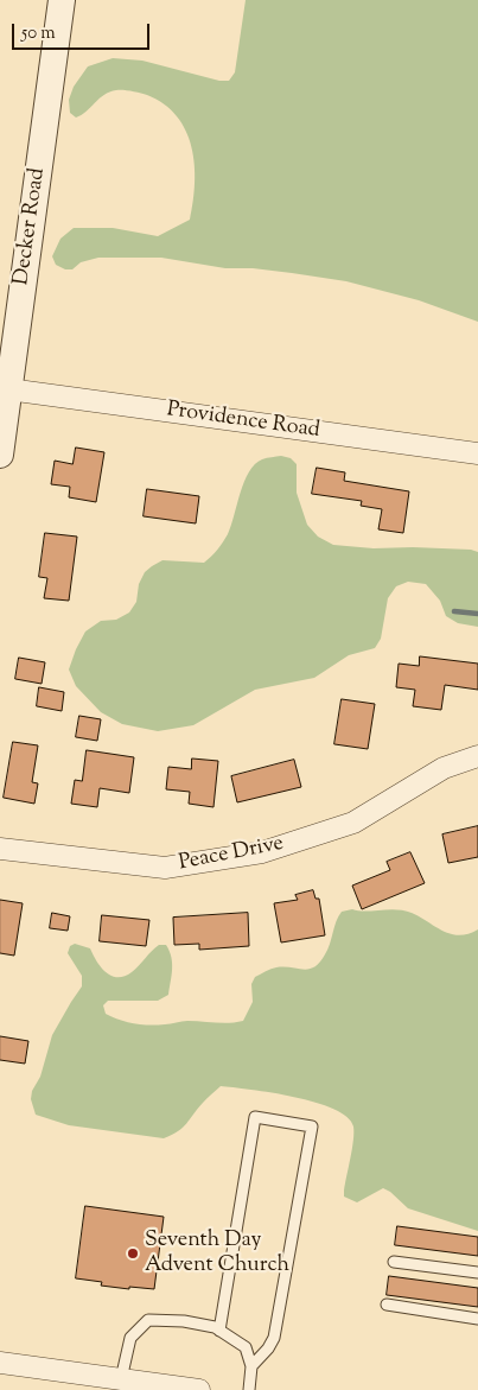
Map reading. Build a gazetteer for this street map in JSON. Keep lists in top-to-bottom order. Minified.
{"streets":{"street":["Decker Road","Providence Road","Peace Drive"]},"crossings":[["Decker Road","Providence Road"]],"places":["Seventh Day Advent Church"],"scale_bar":"50 m"}
